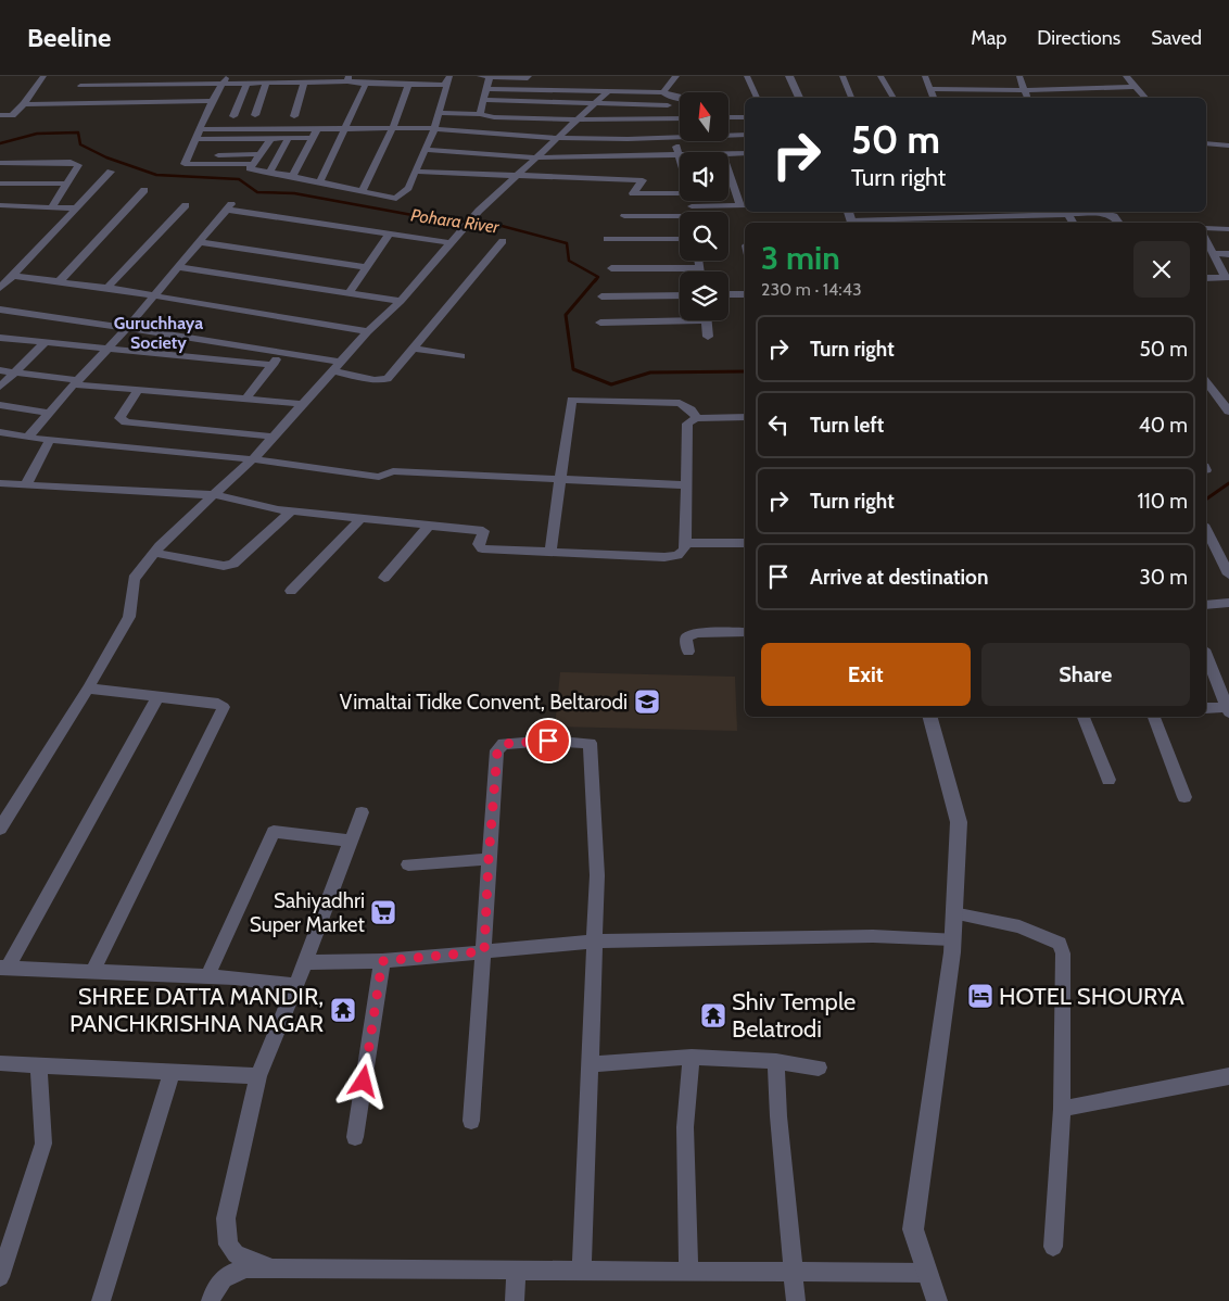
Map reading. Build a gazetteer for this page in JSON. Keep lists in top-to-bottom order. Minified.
{"districts":["Guruchhaya Society"],"water":["Pohara River"],"places":{"school or university":["Vimaltai Tidke Convent, Beltarodi"],"supermarket":["Sahiyadhri Super Market"],"hotel":["HOTEL SHOURYA"],"temple":["SHREE DATTA MANDIR, PANCHKRISHNA NAGAR","Shiv Temple Belatrodi"]},"north":"top","page":{"header":"Beeline","nav":["Map","Directions","Saved"],"turn":["50 m","Turn right"],"heading":["3 min","230 m · 14:43"],"list":[{"name":"Turn right","value":"50 m"},{"name":"Turn left","value":"40 m"},{"name":"Turn right","value":"110 m"},{"name":"Arrive at destination","value":"30 m"}],"buttons":["Exit","Share"]}}
